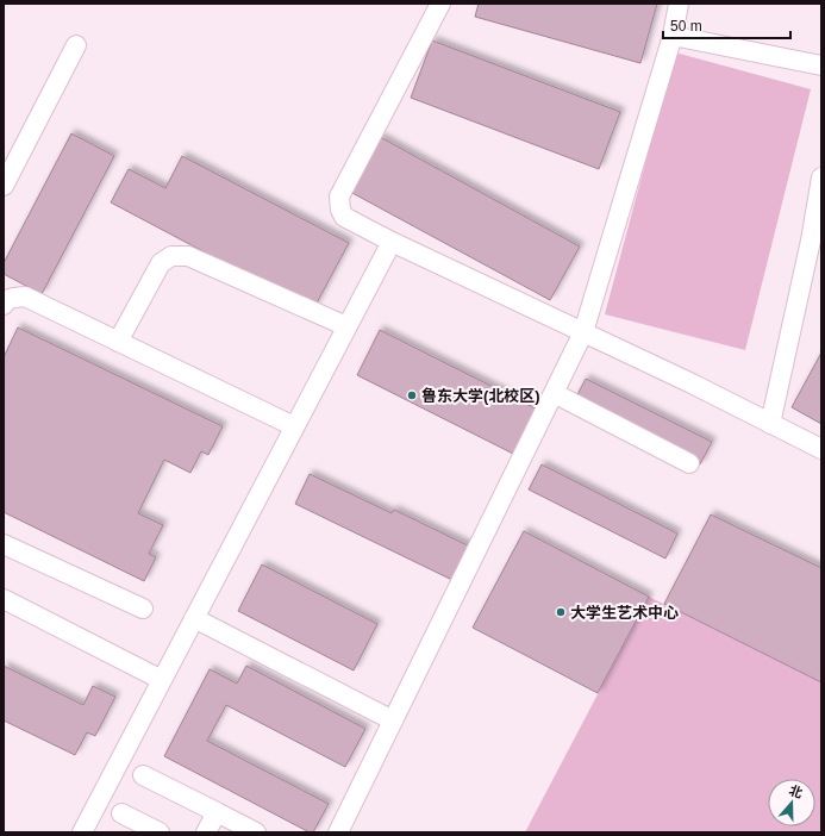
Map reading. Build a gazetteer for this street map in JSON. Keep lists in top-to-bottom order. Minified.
{"places":["鲁东大学(北校区)","大学生艺术中心"],"scale_bar":"50 m","north":"top"}
